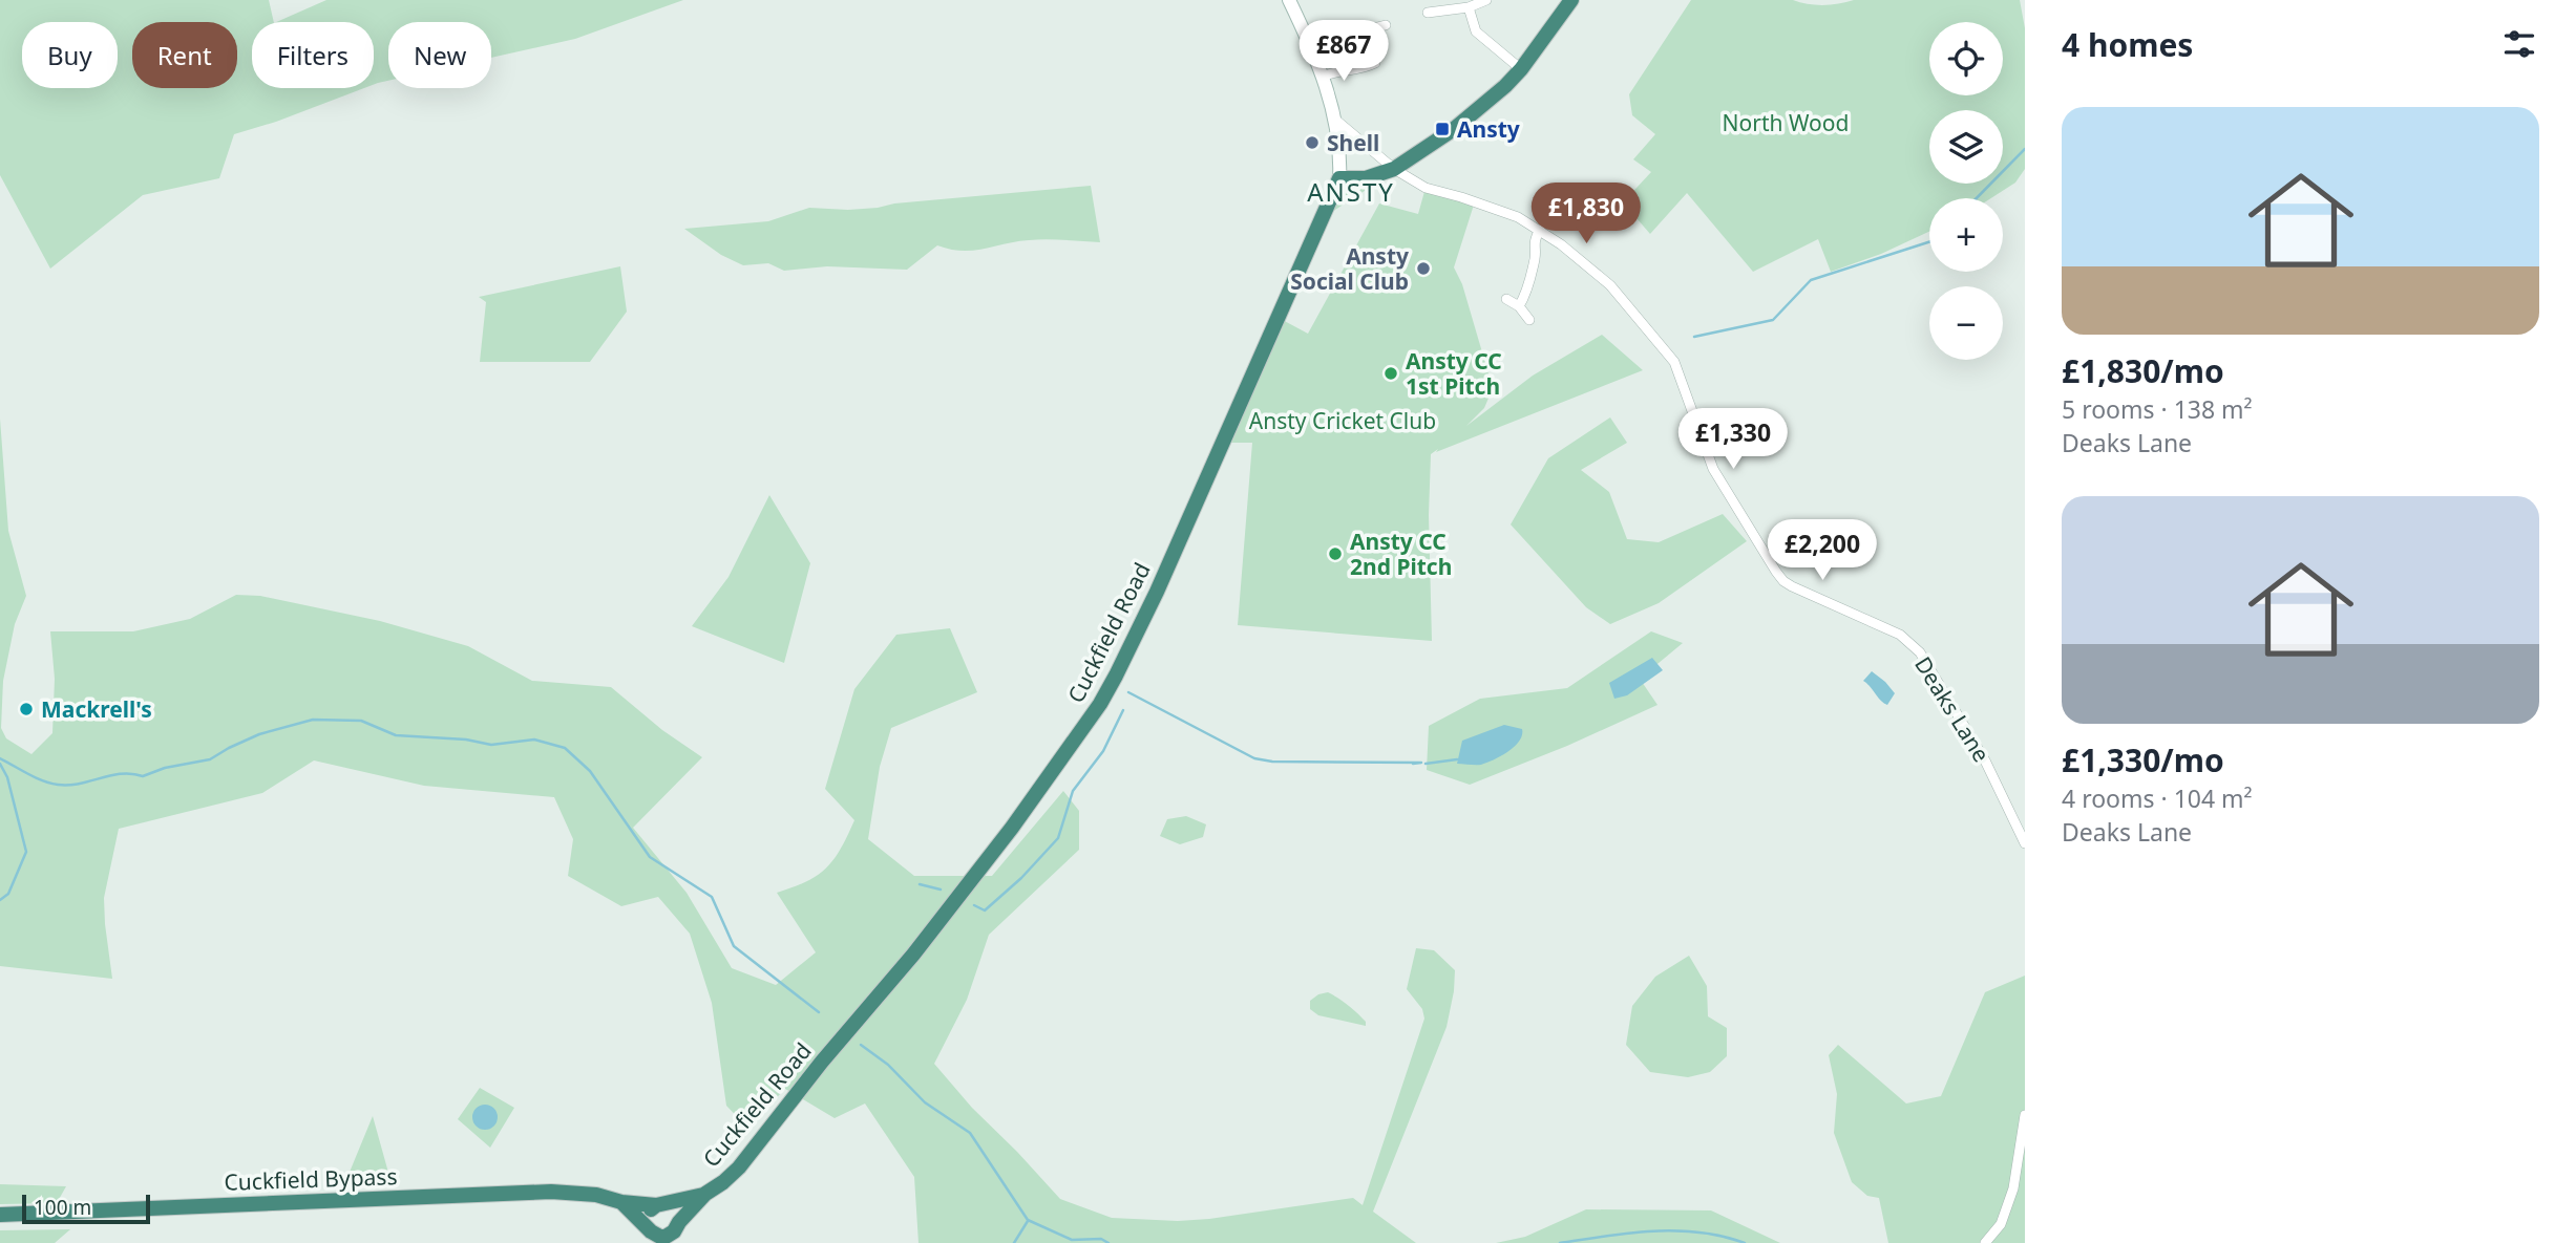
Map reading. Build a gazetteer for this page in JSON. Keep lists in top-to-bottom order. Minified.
{"streets":{"highway":["Cuckfield Road","Cuckfield Bypass"],"street":["Deaks Lane"]},"crossings":[["Cuckfield Road","Deaks Lane"],["Cuckfield Road","Cuckfield Bypass"]],"districts":["ANSTY"],"parks":["North Wood","Ansty Cricket Club"],"places":{"transit":["Ansty"],"other":["Shell","Ansty Social Club","Ansty CC 1st Pitch","Ansty CC 2nd Pitch","Mackrell's"]},"scale_bar":"100 m","page":{"heading":"4 homes","price":["£867","£1,830","£1,330","£2,200"],"map_buttons":["+","−"],"chip":["Buy","Rent","Filters","New"],"list":[{"name":"£1,830/mo","note":"5 rooms · 138 m² · Deaks Lane"},{"name":"£1,330/mo","note":"4 rooms · 104 m² · Deaks Lane"}],"scale":"100 m"}}
